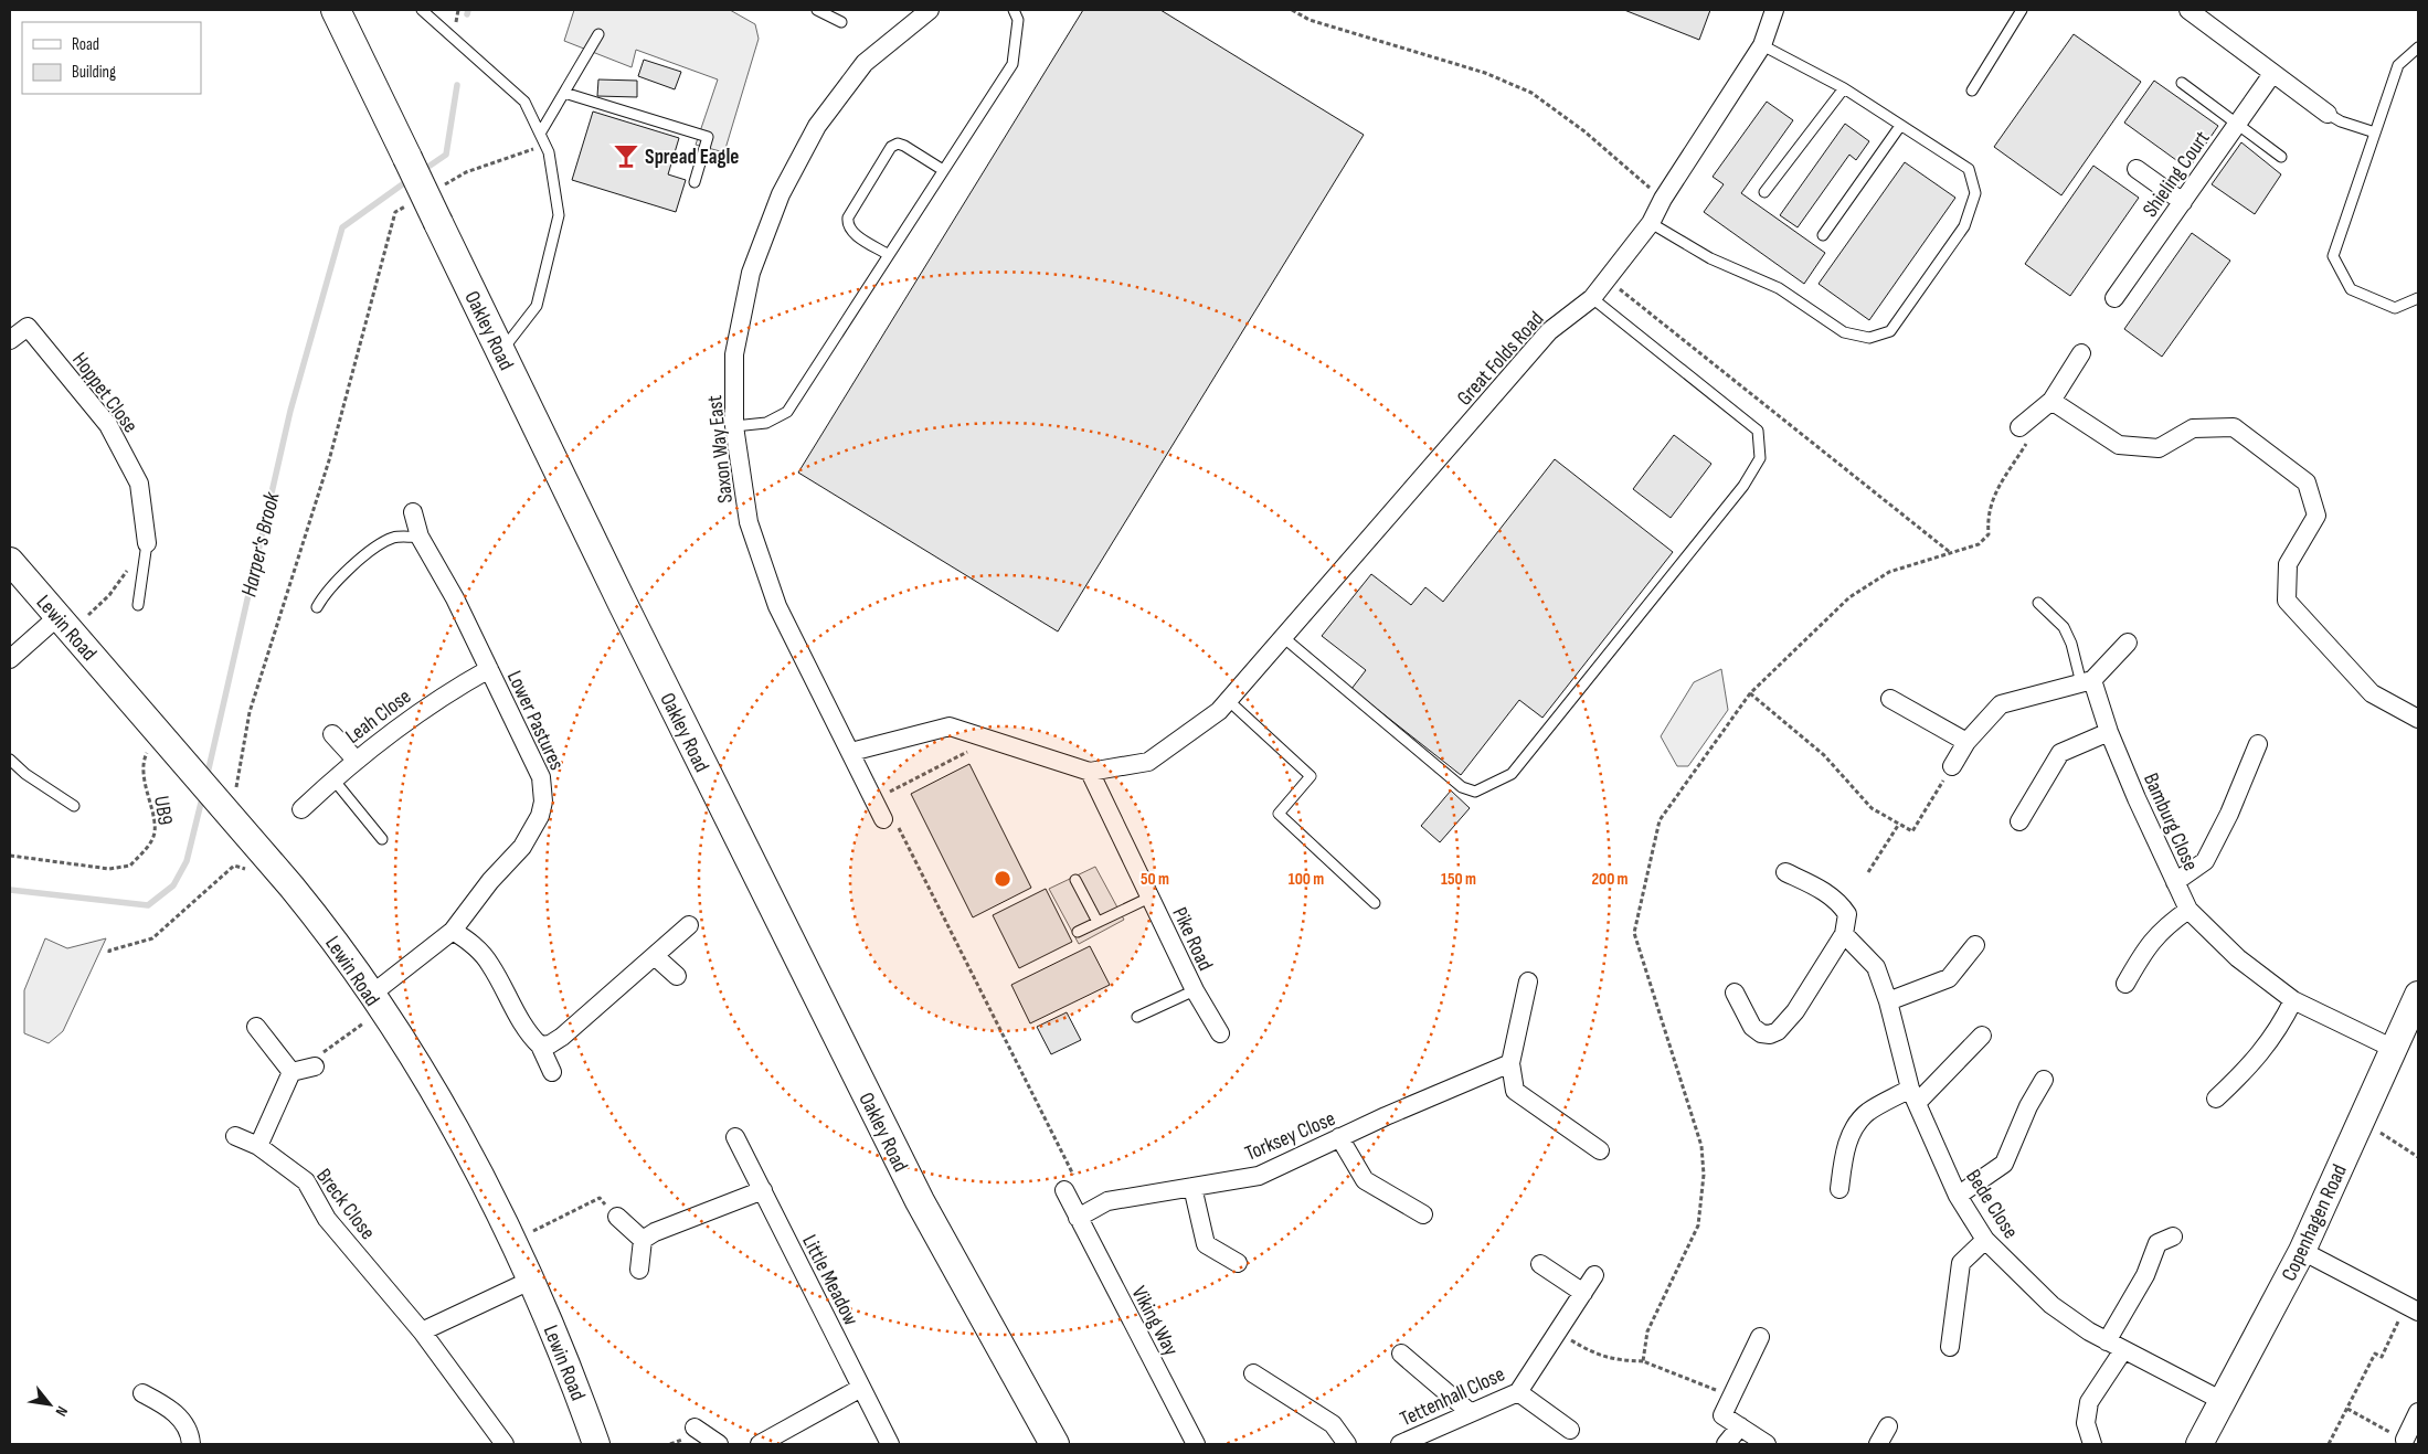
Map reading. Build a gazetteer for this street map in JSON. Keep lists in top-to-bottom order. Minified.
{"streets":{"main road":["Oakley Road"],"street":["Shieling Court","Great Folds Road","Hoppet Close","Saxon Way East","Lewin Road","Leah Close","Lower Pastures","Bamburg Close","Pike Road","Torksey Close","Breck Close","Bede Close","Copenhagen Road","Little Meadow","Viking Way","Tettenhall Close"],"path":["UB9"]},"crossings":[["Great Folds Road","Pike Road"],["Lewin Road","Lower Pastures"],["Lewin Road","UB9"],["Leah Close","Lower Pastures"],["Bamburg Close","Copenhagen Road"],["Torksey Close","Viking Way"],["Bede Close","Copenhagen Road"]],"water":["Harper's Brook"],"places":{"bar":["Spread Eagle"]},"legend":["Road","Building"],"north":"bottom right","rings":["50 m","100 m","150 m","200 m"]}
